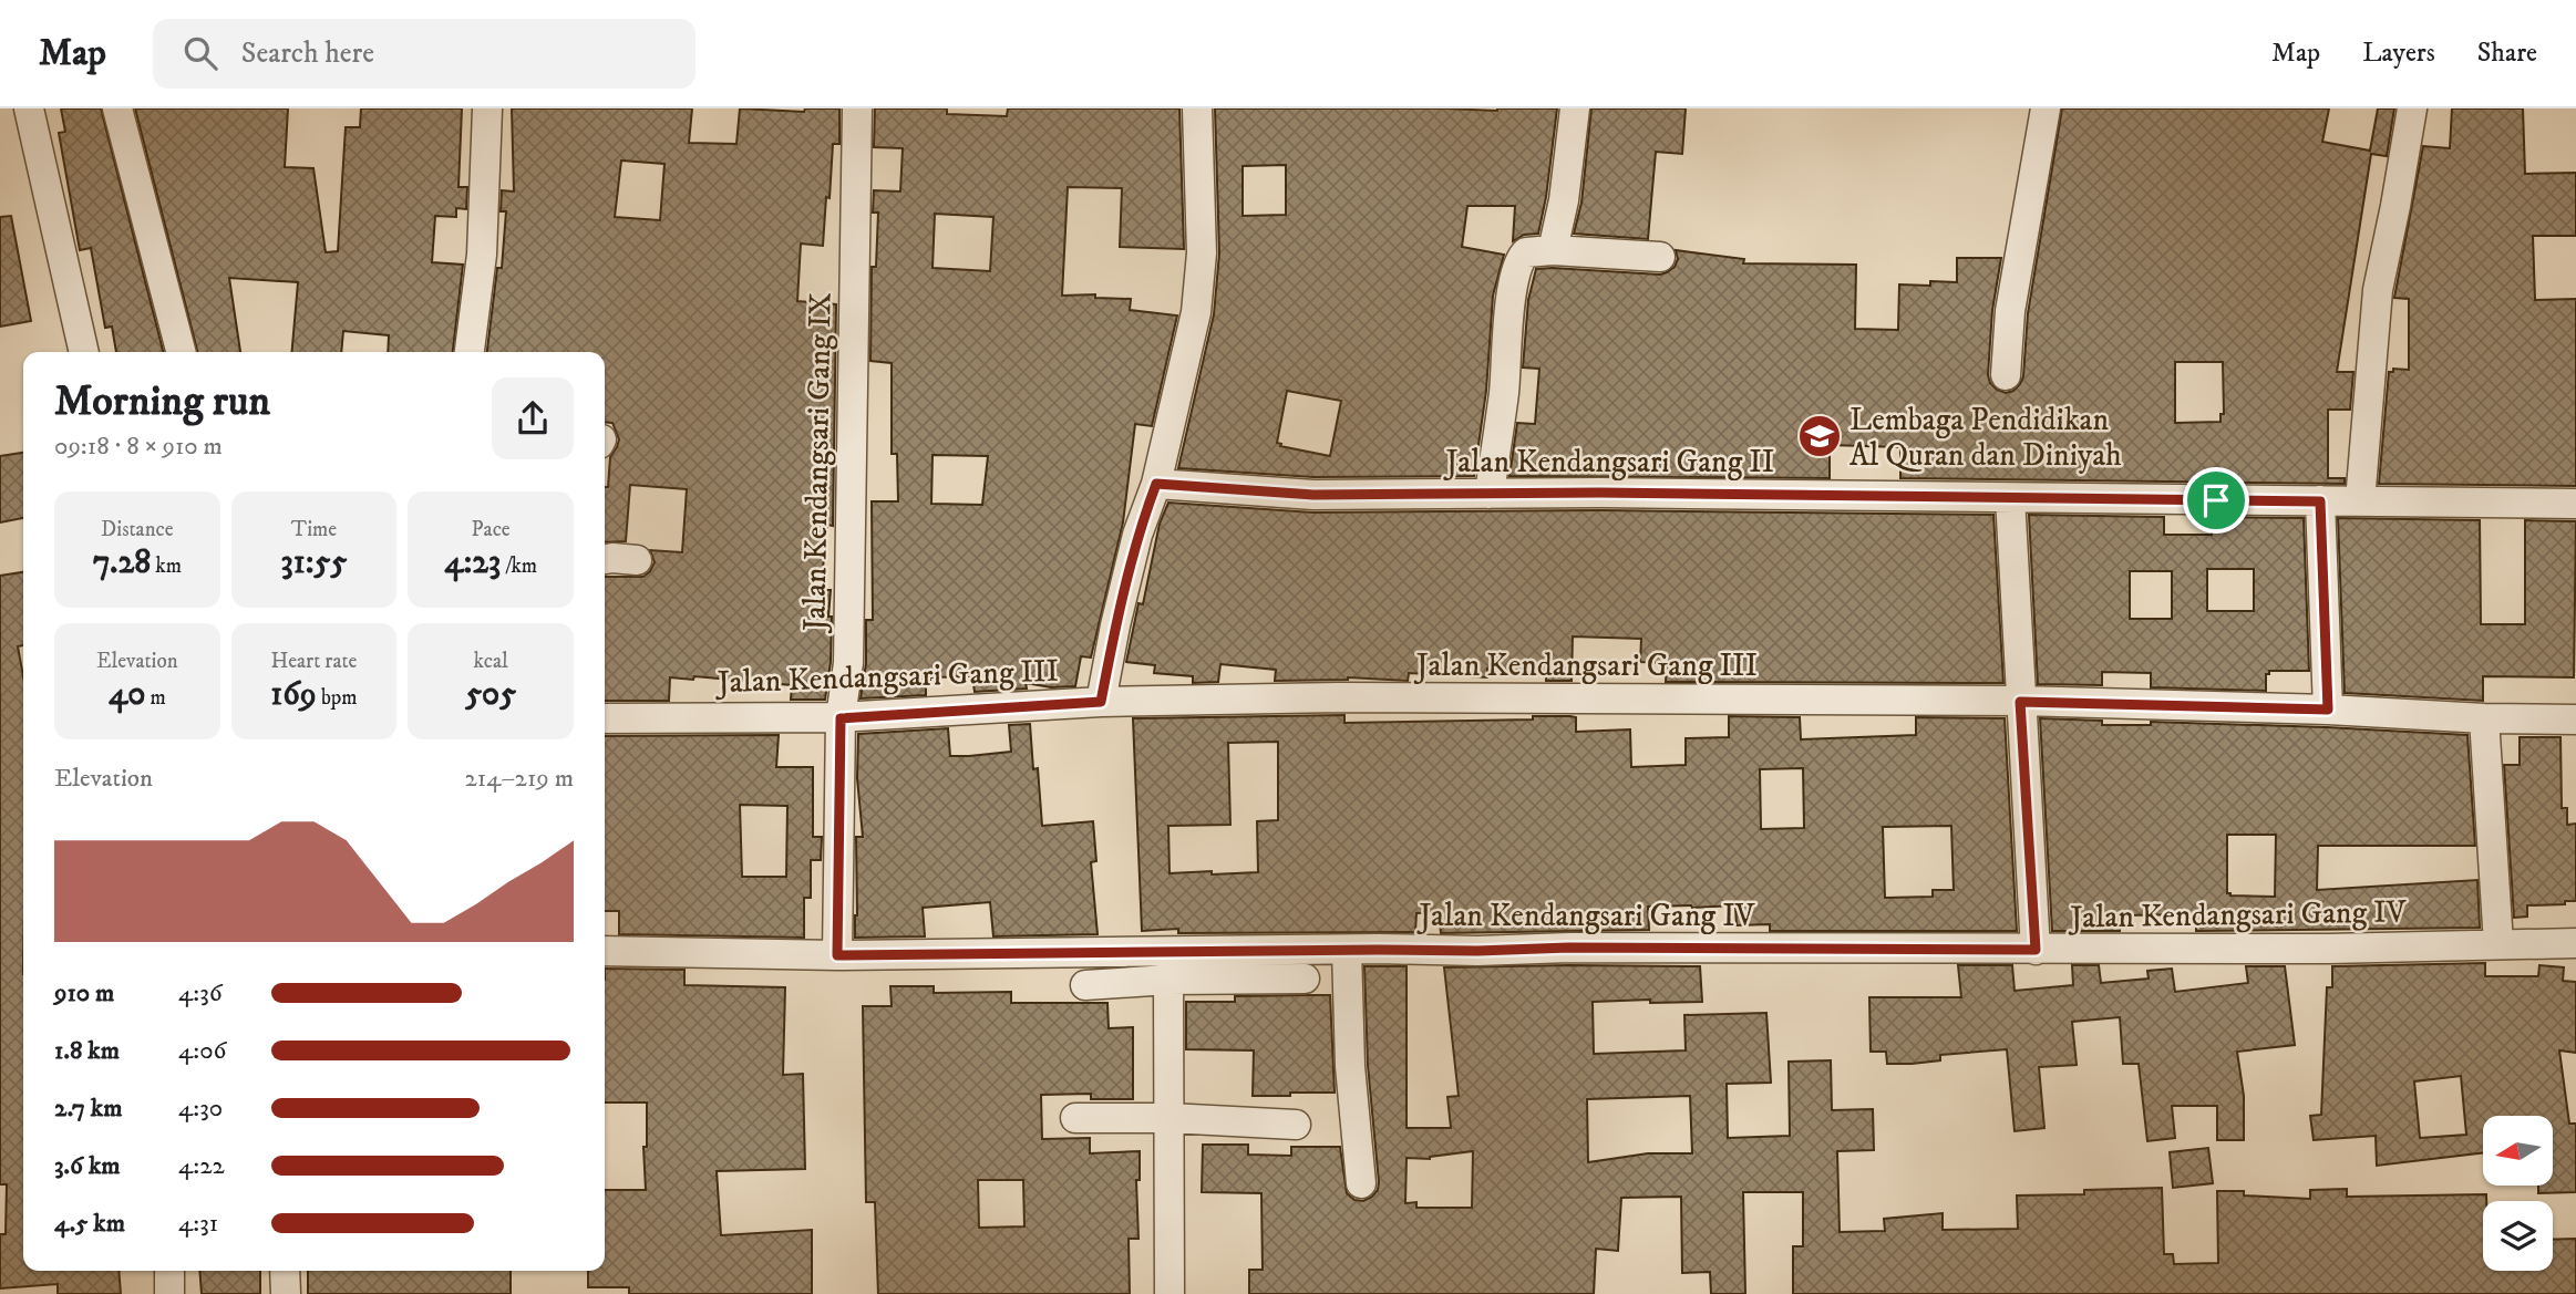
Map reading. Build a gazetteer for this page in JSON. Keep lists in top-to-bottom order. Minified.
{"streets":{"street":["Jalan Kendangsari Gang II","Jalan Kendangsari Gang IX","Jalan Kendangsari Gang III","Jalan Kendangsari Gang IV"]},"crossings":[["Jalan Kendangsari Gang IX","Jalan Kendangsari Gang III"],["Jalan Kendangsari Gang IX","Jalan Kendangsari Gang IV"]],"places":{"school or university":["Lembaga Pendidikan Al Quran dan Diniyah"]},"north":"left","page":{"header":"Map","search":"Search here","nav":["Map","Layers","Share"],"heading":["Morning run","09:18 · 8 × 910 m"],"stats":[["Distance","7.28 km"],["Time","31:55"],["Pace","4:23 /km"],["Elevation","40 m"],["Heart rate","169 bpm"],["kcal","505"]],"chart":["Elevation","214–219 m"],"list":[{"name":"910 m","note":"4:36"},{"name":"1.8 km","note":"4:06"},{"name":"2.7 km","note":"4:30"},{"name":"3.6 km","note":"4:22"},{"name":"4.5 km","note":"4:31"}]}}
